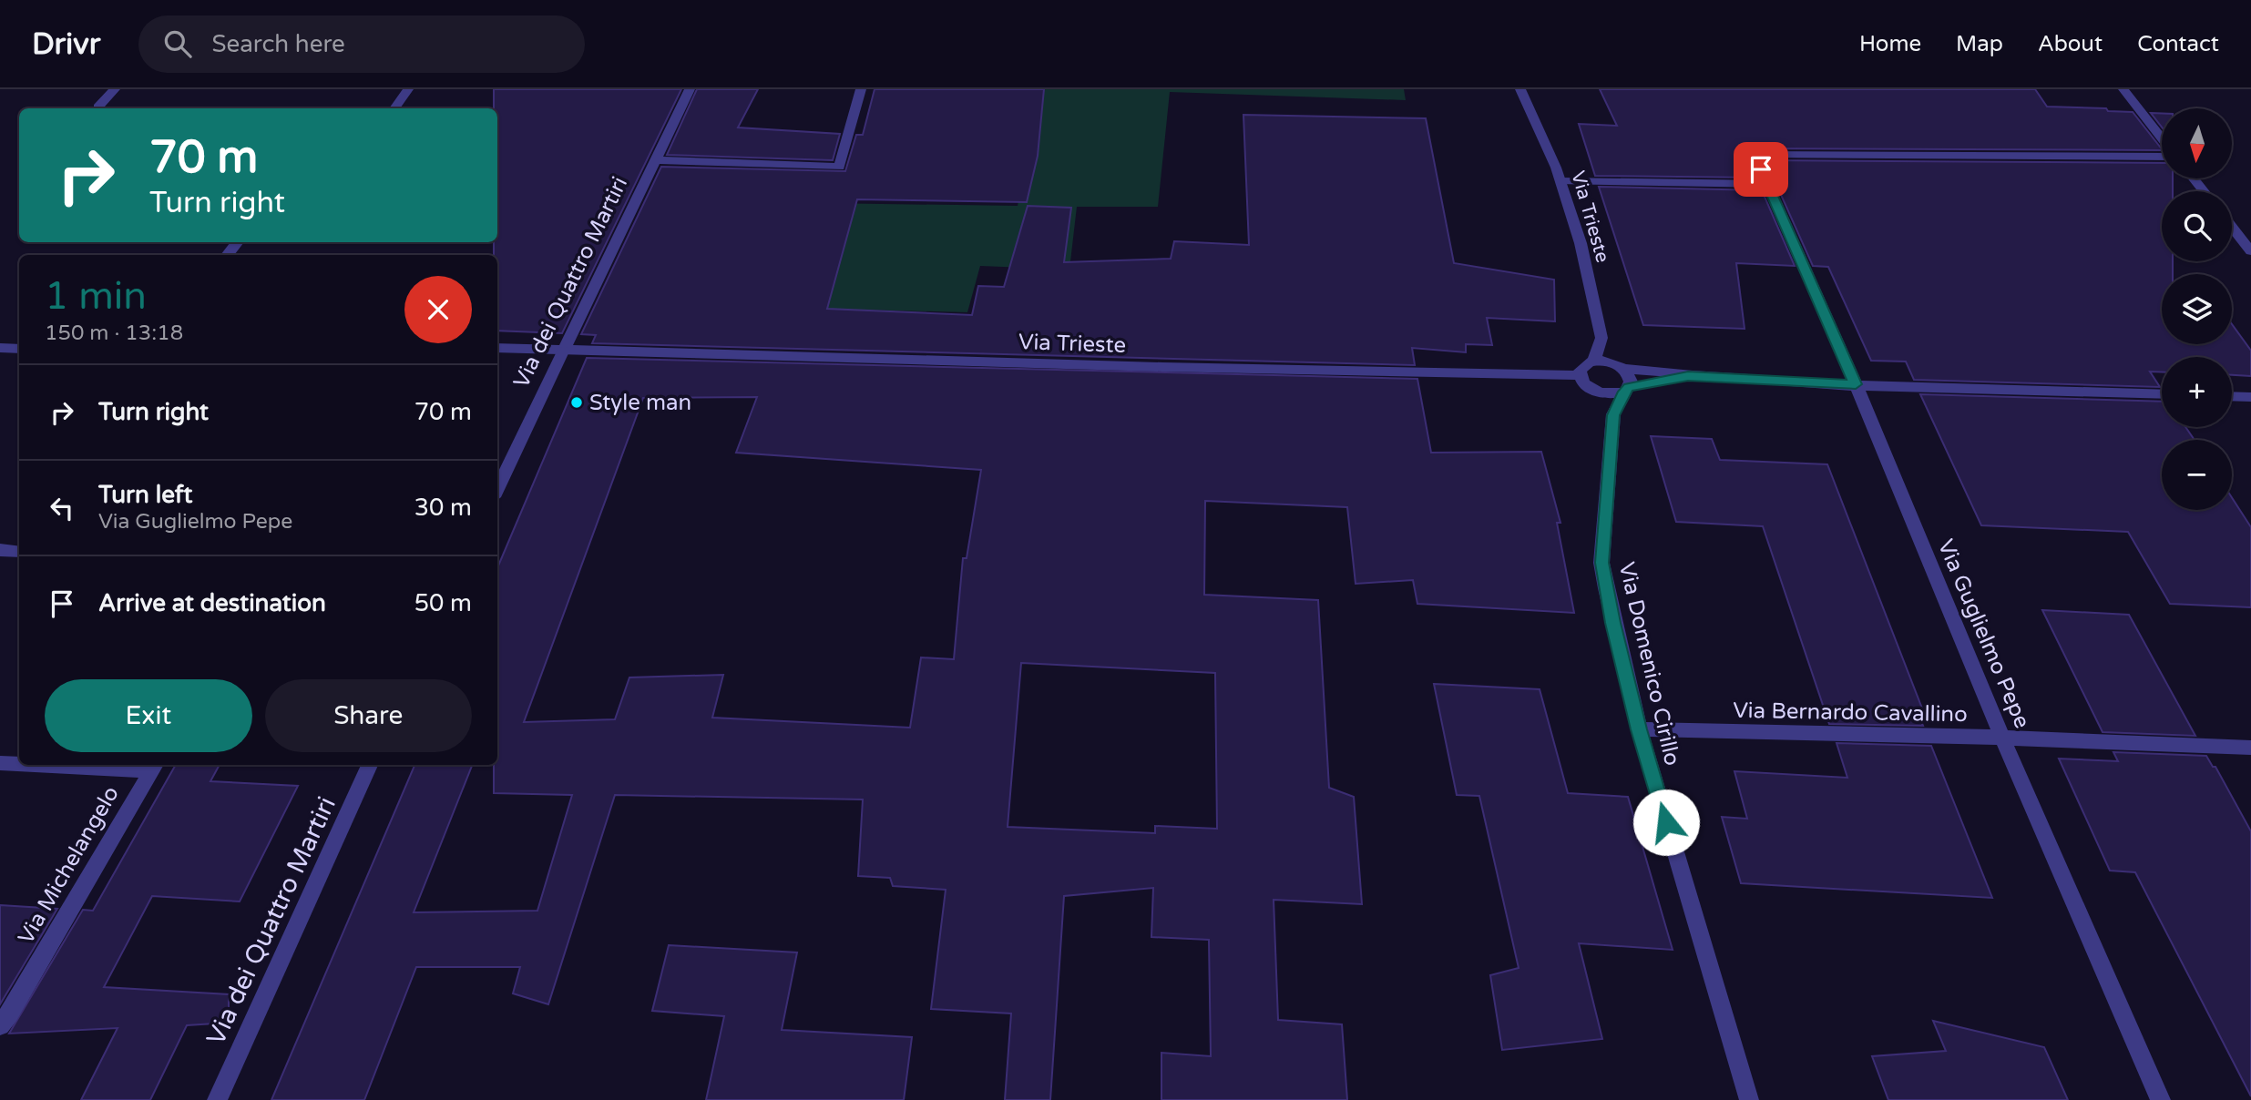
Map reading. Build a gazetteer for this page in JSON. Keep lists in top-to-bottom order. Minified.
{"streets":{"street":["Via Trieste","Via dei Quattro Martiri","Via Guglielmo Pepe","Via Domenico Cirillo","Via Bernardo Cavallino","Via Michelangelo"]},"crossings":[["Via Trieste","Via dei Quattro Martiri"],["Via Trieste","Via Domenico Cirillo"],["Via Guglielmo Pepe","Via Bernardo Cavallino"],["Via Domenico Cirillo","Via Bernardo Cavallino"]],"places":["Style man"],"north":"bottom","page":{"header":"Drivr","search":"Search here","nav":["Home","Map","About","Contact"],"map_buttons":["+","−"],"turn":["70 m","Turn right"],"heading":["1 min","150 m · 13:18"],"list":[{"name":"Turn right","value":"70 m"},{"name":"Turn left","note":"Via Guglielmo Pepe","value":"30 m"},{"name":"Arrive at destination","value":"50 m"}],"buttons":["Exit","Share"]}}
